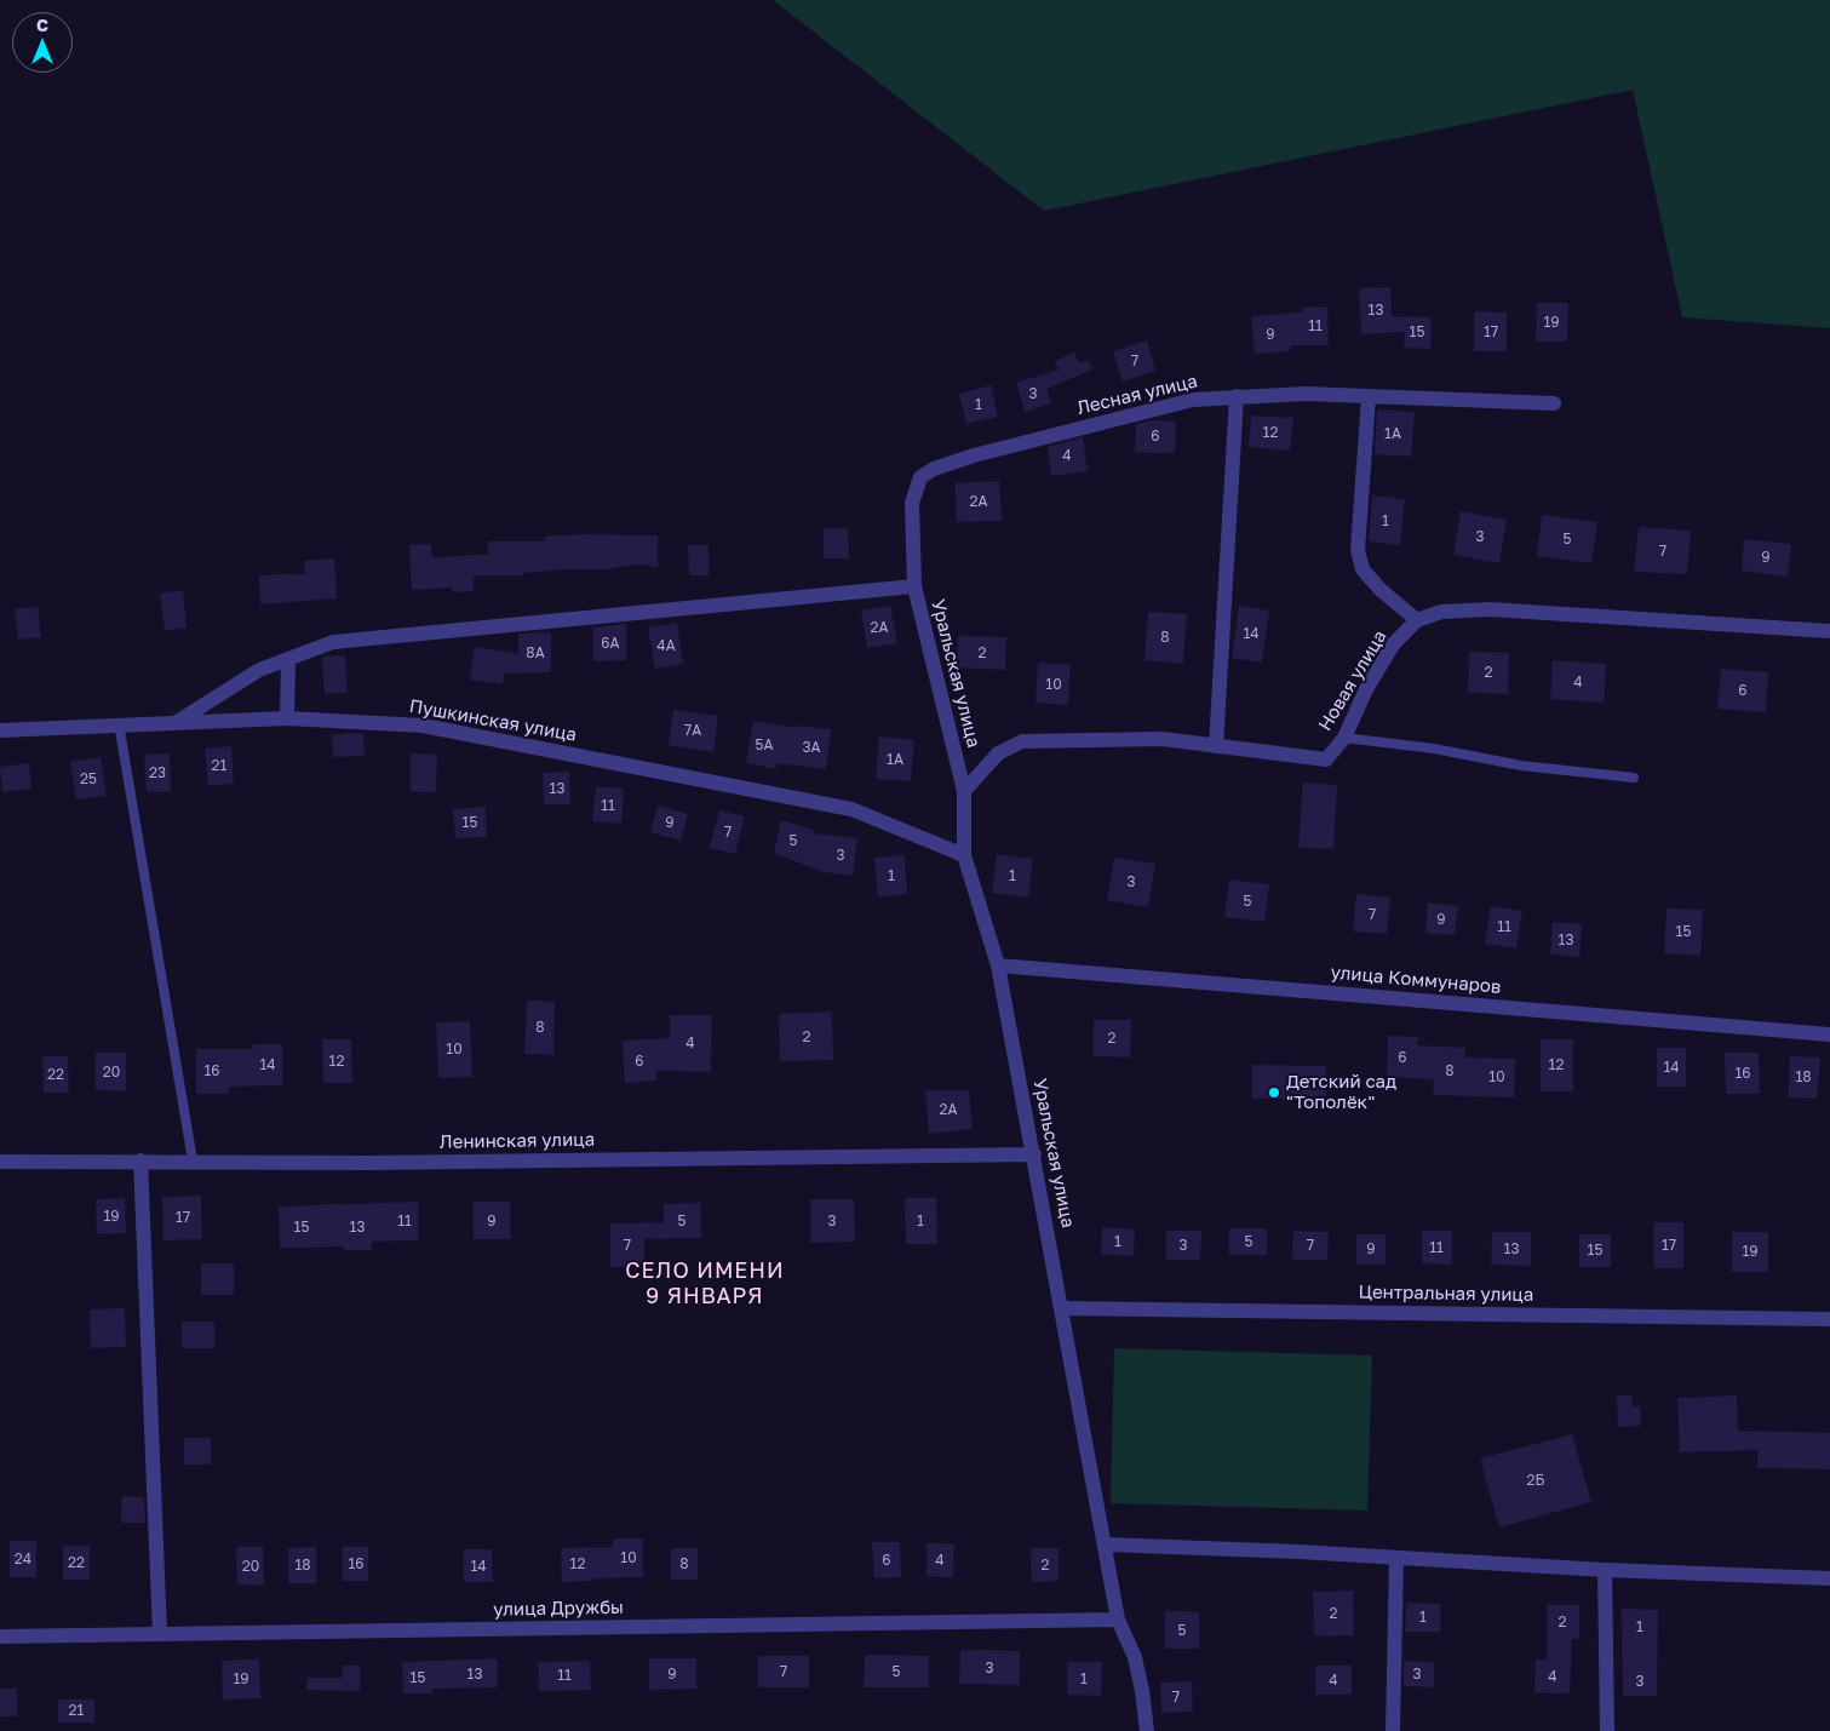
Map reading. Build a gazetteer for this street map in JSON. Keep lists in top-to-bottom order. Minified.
{"streets":{"street":["Лесная улица","Уральская улица","Новая улица","Пушкинская улица","улица Коммунаров","Ленинская улица","Центральная улица","улица Дружбы"]},"crossings":[["Лесная улица","Уральская улица"],["Уральская улица","Новая улица"],["Уральская улица","Пушкинская улица"],["Уральская улица","улица Коммунаров"],["Уральская улица","Ленинская улица"],["Уральская улица","Центральная улица"],["Уральская улица","улица Дружбы"]],"districts":["СЕЛО ИМЕНИ 9 ЯНВАРЯ"],"places":["Детский сад \"Тополёк\""],"house_numbers":["13","19","11","15","17","9","7","3","1","12","1А","6","4","2А","1","3","5","7","9","2А","14","8","6А","4А","8А","2","2","4","10","6","7А","5А","3А","1А","21","23","25","13","11","15","9","7","5","3","1","1","3","5","7","9","11","15","13","8","2","2","4","10","6","12","6","14","12","14","16","8","20","16","22","10","18","2А","19","17","11","9","5","3","1","15","13","1","5","7","3","7","17","11","9","13","15","19","2Б","10","24","6","4","22","16","12","8","18","2","20","14","2","1","2","1","5","3","7","5","13","9","3","11","4","15","19","1","4","3","7","21"],"north":"top"}
